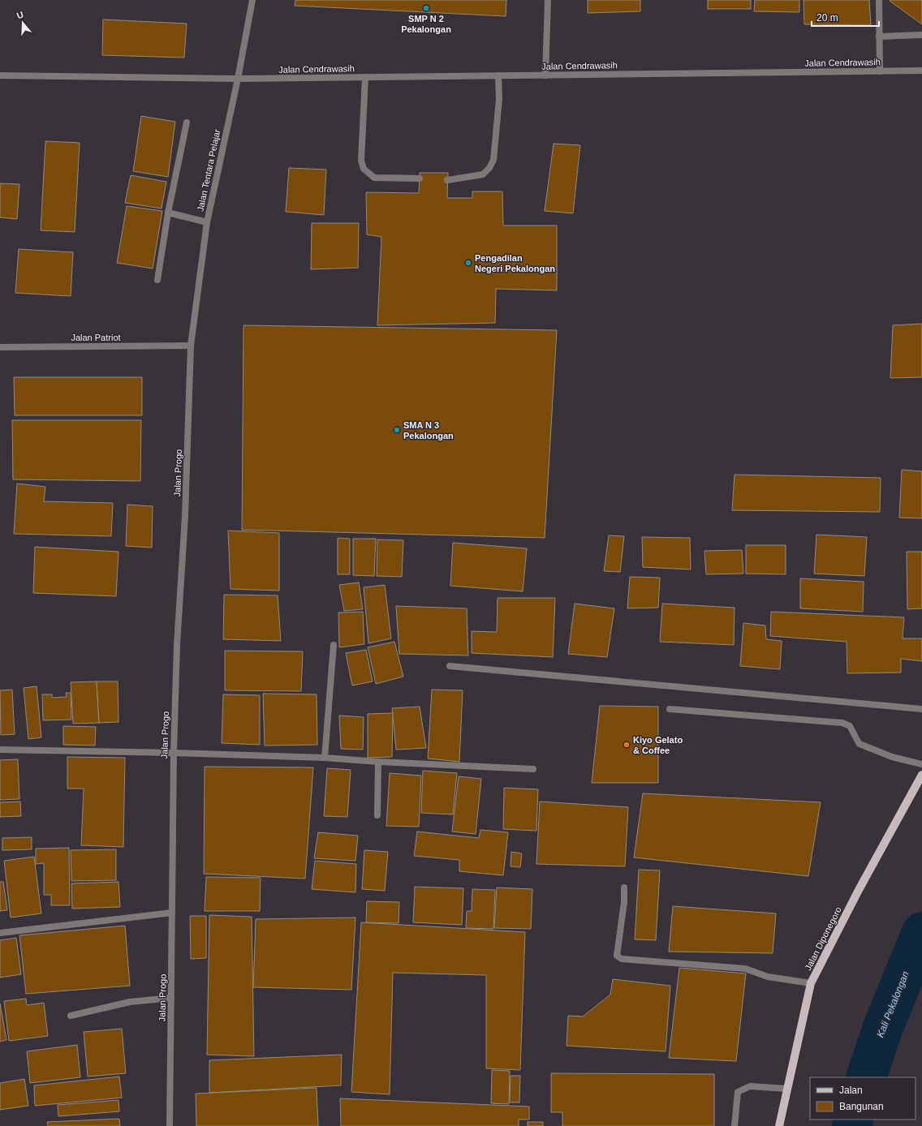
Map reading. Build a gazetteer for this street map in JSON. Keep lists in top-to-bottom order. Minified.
{"streets":{"main road":["Jalan Diponegoro"],"street":["Jalan Cendrawasih","Jalan Tentara Pelajar","Jalan Patriot","Jalan Progo"]},"crossings":[["Jalan Cendrawasih","Jalan Tentara Pelajar"],["Jalan Tentara Pelajar","Jalan Patriot"],["Jalan Tentara Pelajar","Jalan Progo"],["Jalan Patriot","Jalan Progo"]],"water":["Kali Pekalongan"],"places":["SMP N 2 Pekalongan","Pengadilan Negeri Pekalongan","SMA N 3 Pekalongan","Kiyo Gelato & Coffee"],"legend":["Jalan","Bangunan"],"scale_bar":"20 m","north":"top"}
